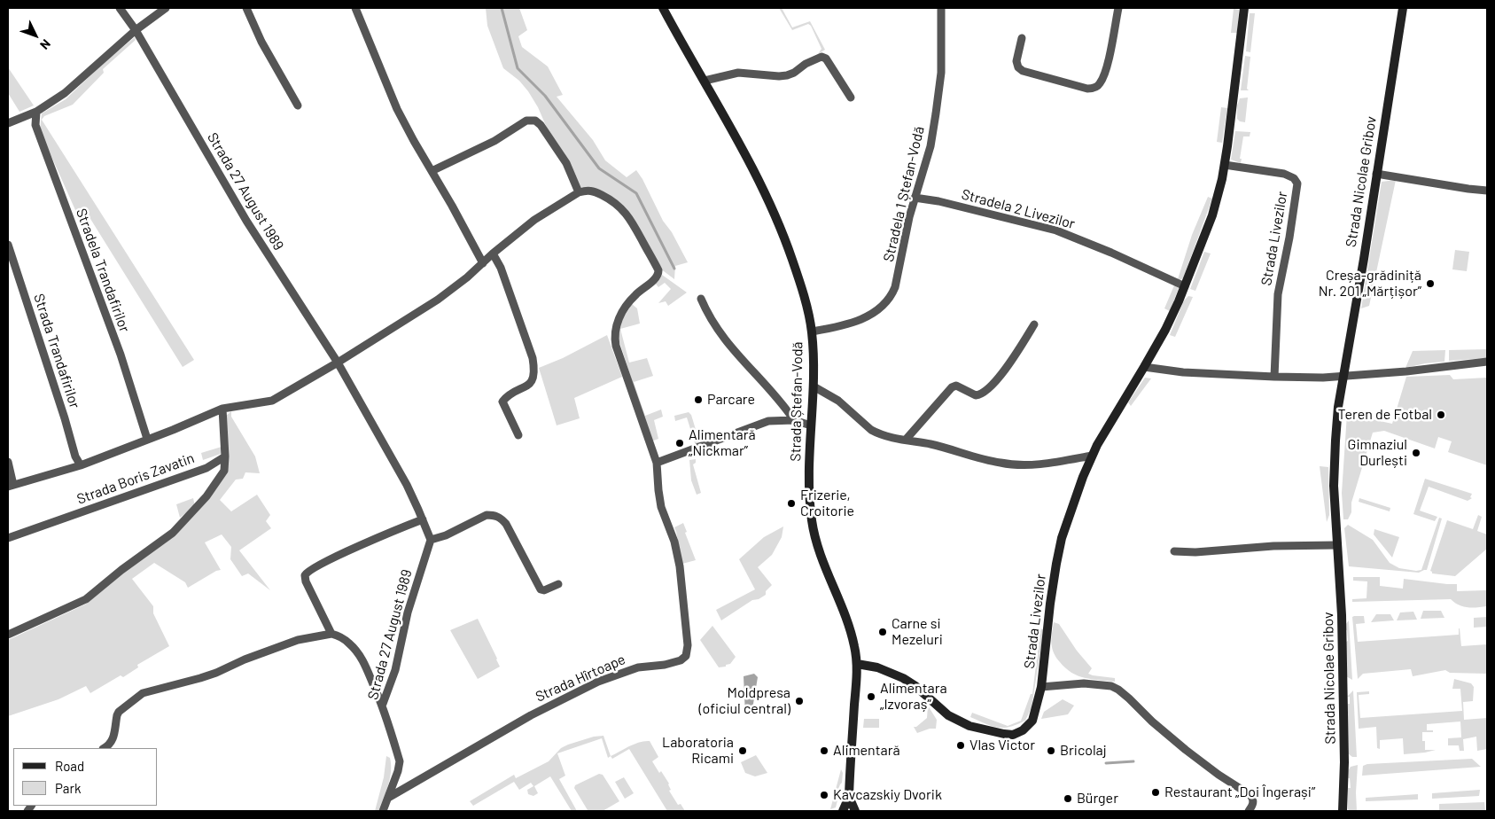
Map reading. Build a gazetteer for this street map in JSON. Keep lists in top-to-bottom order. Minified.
{"streets":{"street":["Strada Nicolae Gribov","Strada 27 August 1989","Stradela 1 Ștefan-Vodă","Stradela 2 Livezilor","Strada Livezilor","Stradela Trandafirilor","Strada Trandafirilor","Strada Ștefan-Vodă","Strada Boris Zavatin","Strada Hîrtoape"]},"crossings":[["Strada 27 August 1989","Strada Hîrtoape"],["Stradela 1 Ștefan-Vodă","Stradela 2 Livezilor"],["Stradela 1 Ștefan-Vodă","Strada Ștefan-Vodă"],["Stradela 2 Livezilor","Strada Livezilor"]],"places":["Creșa-grădiniță Nr. 201 „Mărțișor”","Parcare","Teren de Fotbal","Alimentară „Nickmar”","Gimnaziul Durlești","Frizerie, Croitorie","Carne si Mezeluri","Alimentara „Izvoraș”","Moldpresa (oficiul central)","Vlas Victor","Laboratoria Ricami","Alimentară","Bricolaj","Restaurant „Doi Îngerași”","Kavcazskiy Dvorik","Bürger"],"legend":["Road","Park"],"north":"bottom right"}
